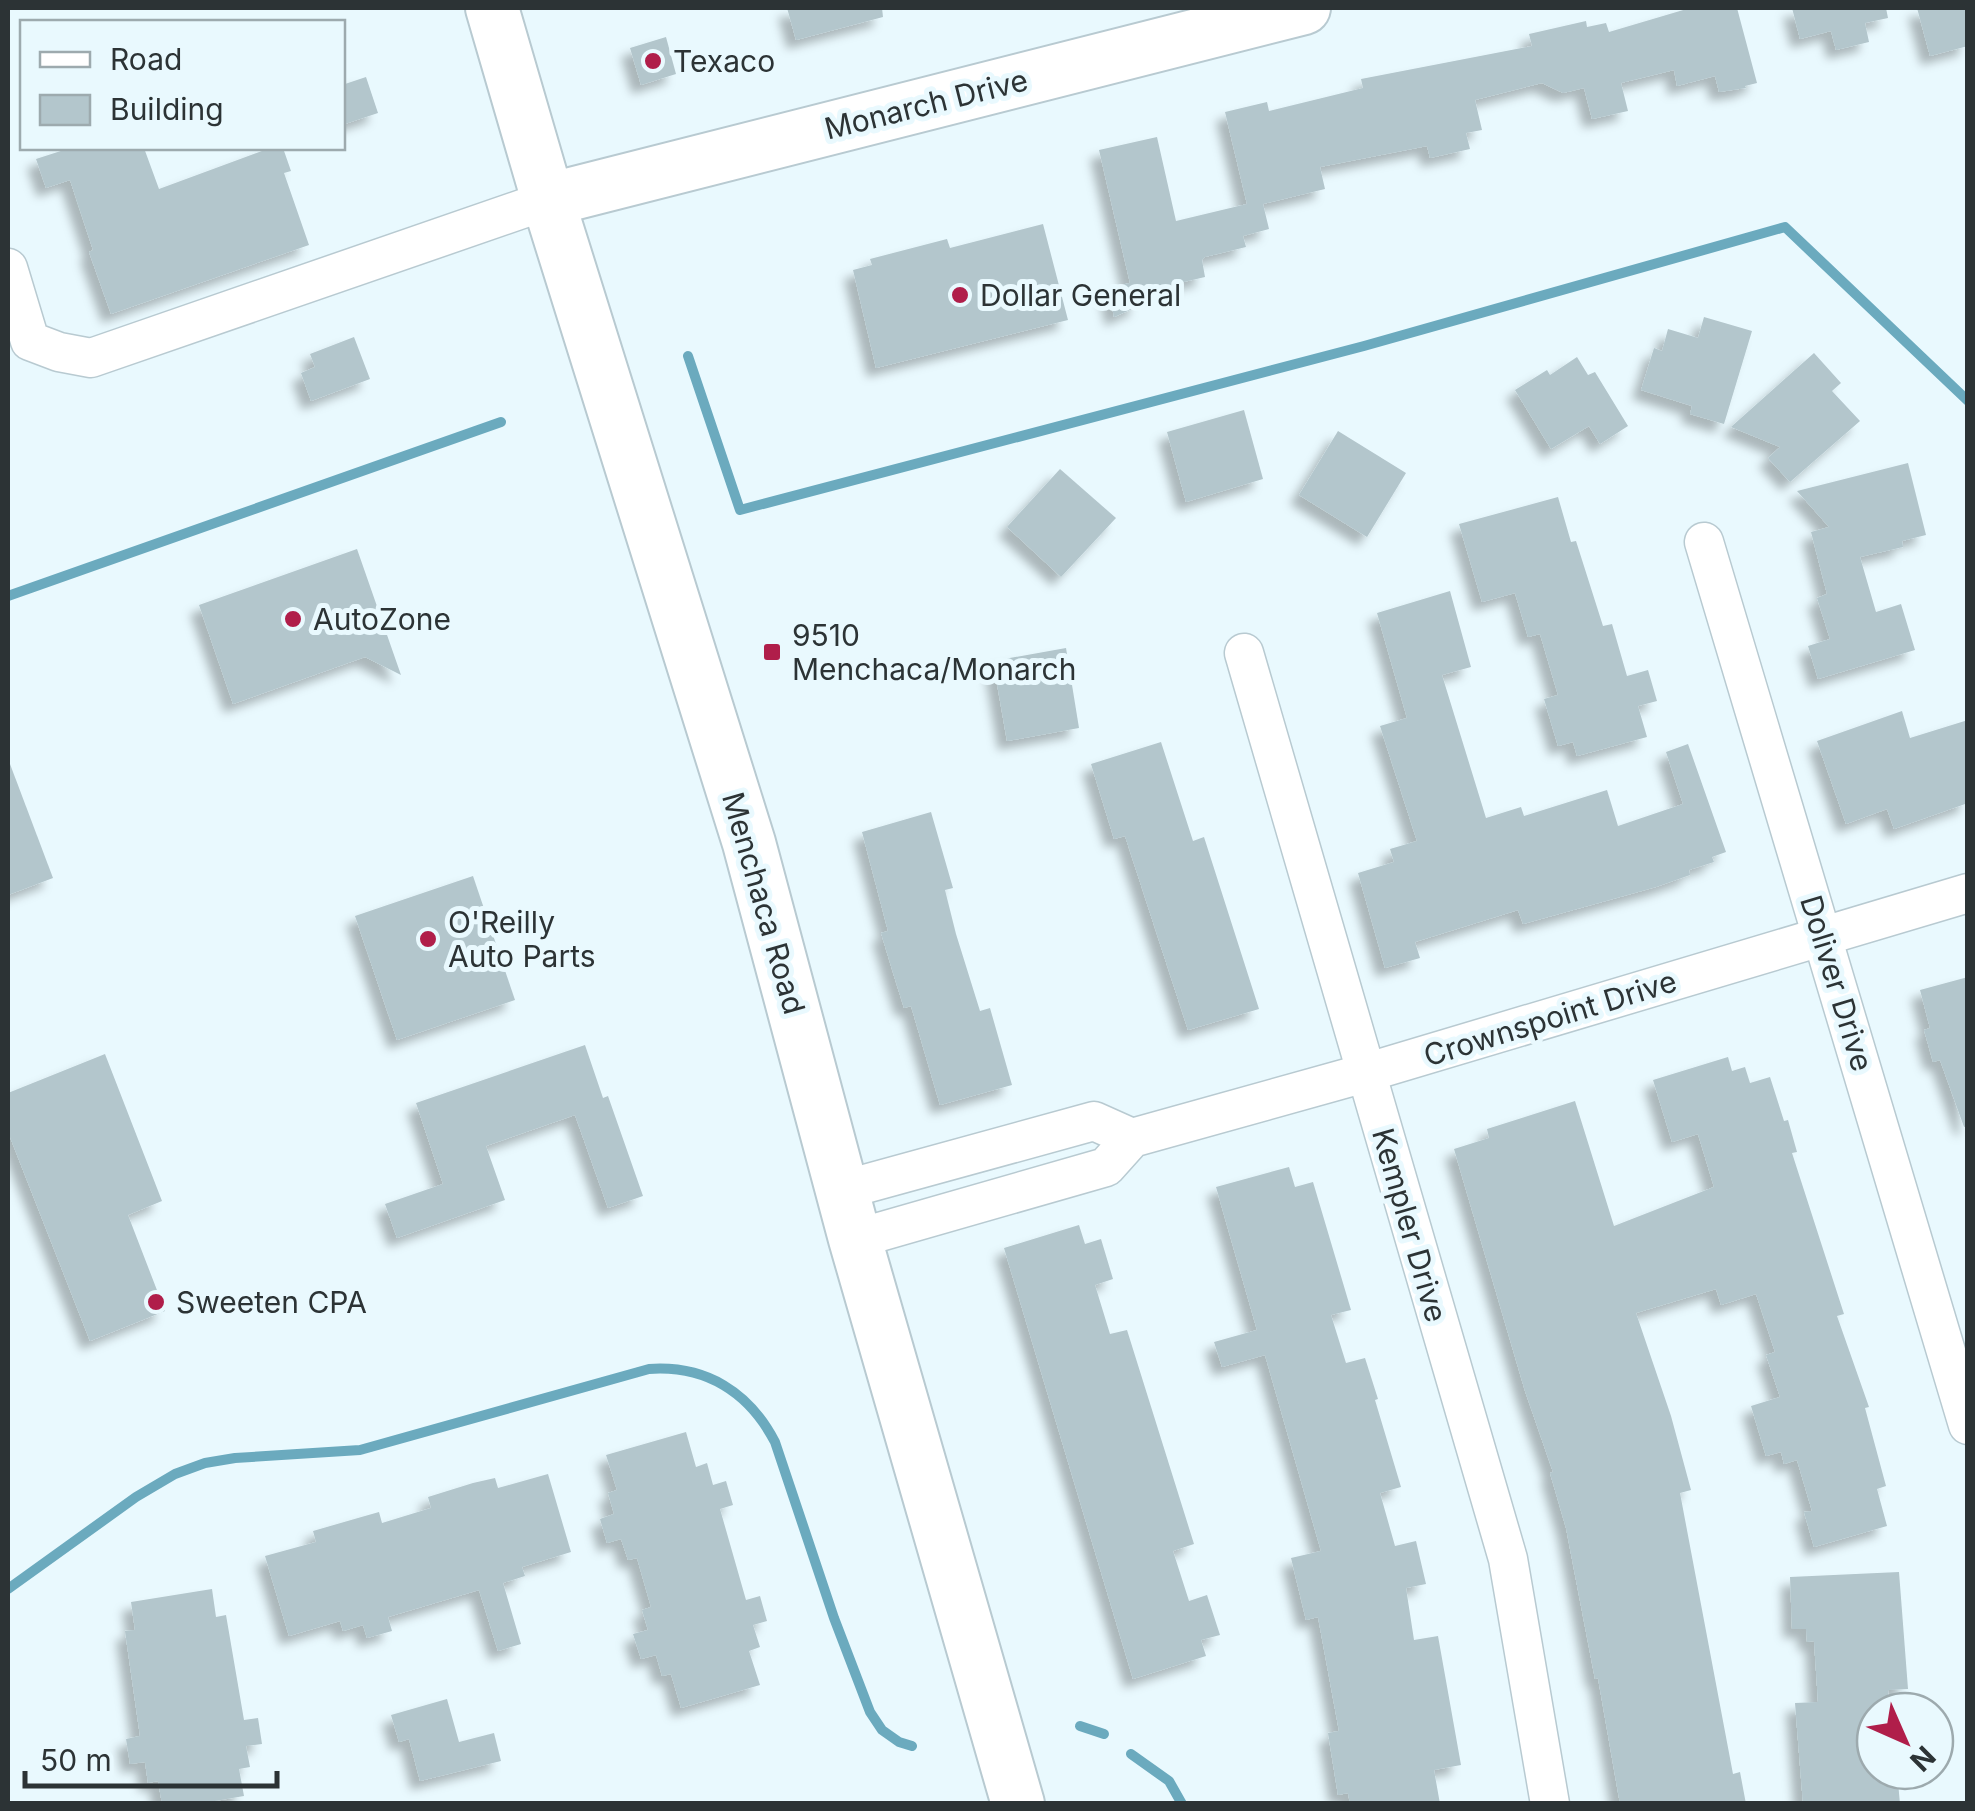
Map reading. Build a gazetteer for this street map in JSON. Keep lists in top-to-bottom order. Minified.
{"streets":{"main road":["Monarch Drive","Menchaca Road"],"street":["Doliver Drive","Crownspoint Drive","Kempler Drive"]},"crossings":[["Monarch Drive","Menchaca Road"],["Menchaca Road","Crownspoint Drive"],["Doliver Drive","Crownspoint Drive"],["Crownspoint Drive","Kempler Drive"]],"places":{"other":["Texaco","Dollar General","AutoZone","O'Reilly Auto Parts","Sweeten CPA"],"transit":["9510 Menchaca/Monarch"]},"legend":["Road","Building"],"scale_bar":"50 m","north":"bottom right"}
